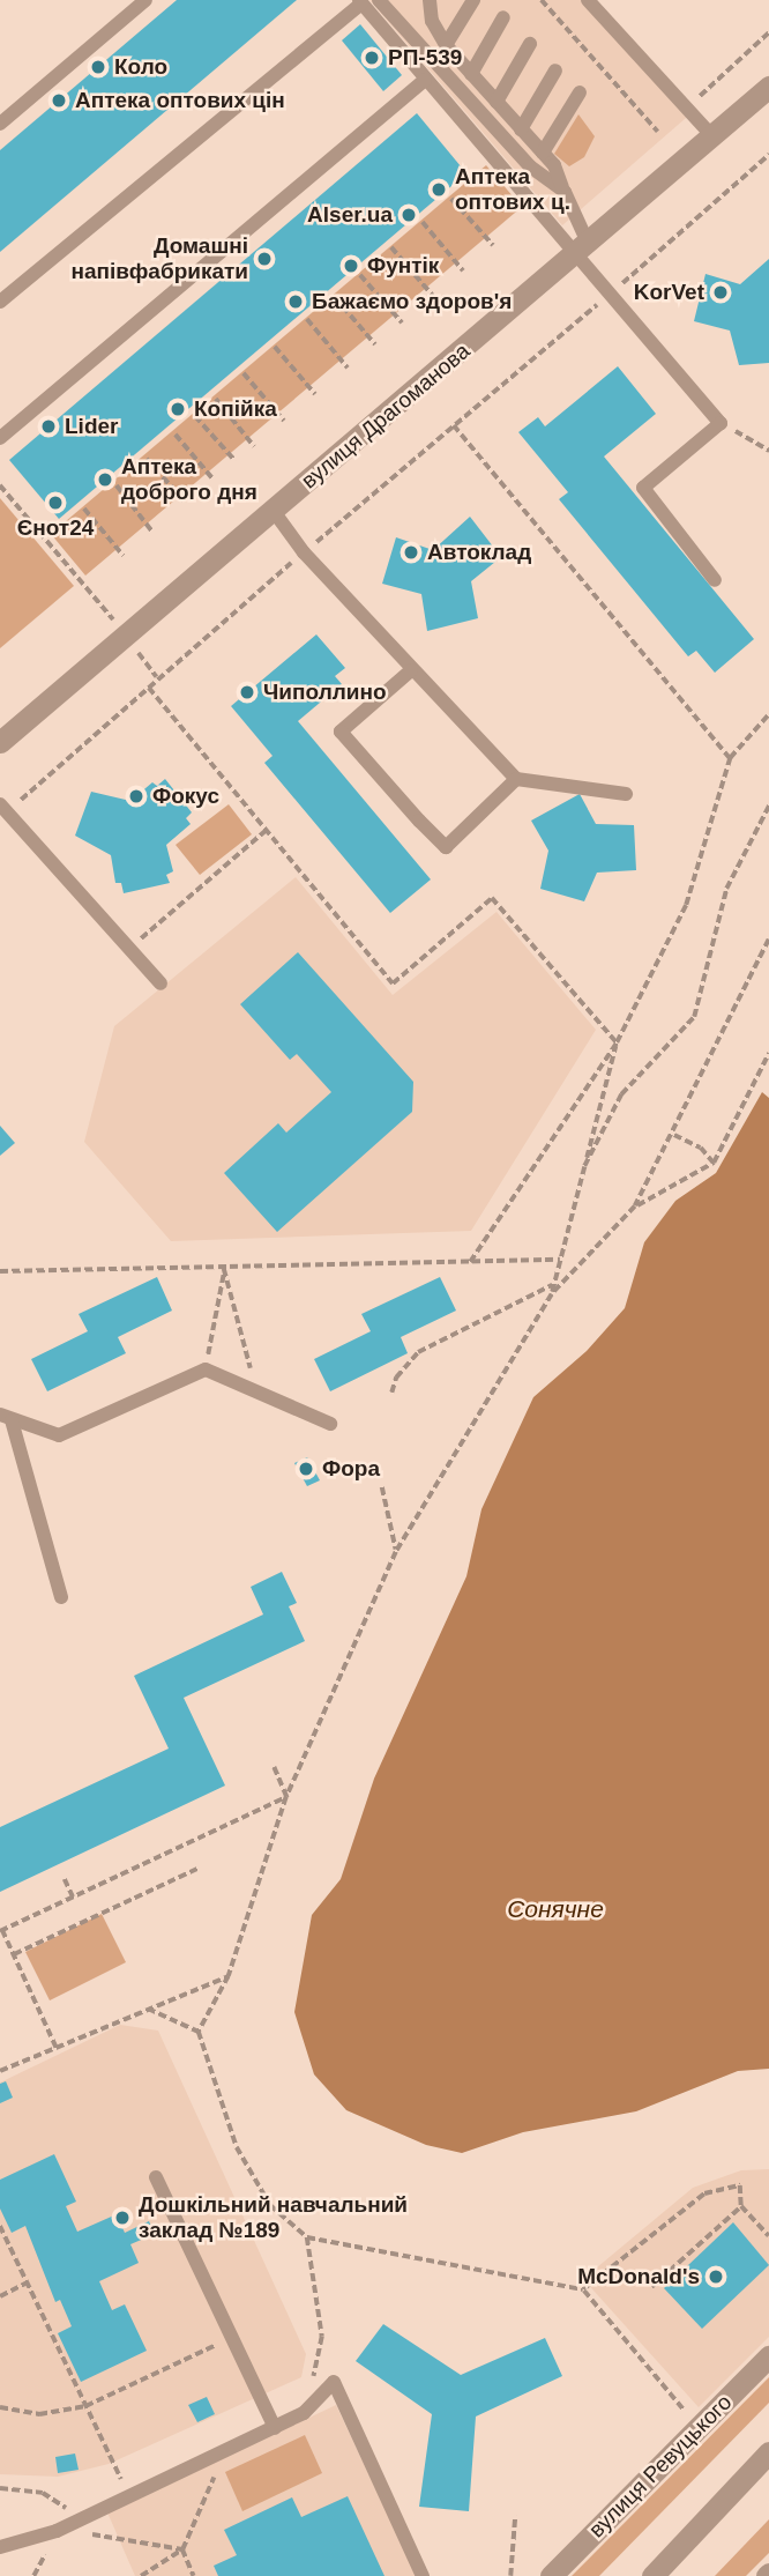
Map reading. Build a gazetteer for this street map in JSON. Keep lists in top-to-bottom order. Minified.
{"streets":{"street":["вулиця Драгоманова","вулиця Ревуцького"]},"water":["Сонячне"],"places":["РП-539","Коло","Аптека оптових цін","Аптека оптових ц.","Alser.ua","Домашні напівфабрикати","Фунтік","KorVet","Бажаємо здоров'я","Копійка","Lider","Аптека доброго дня","Єнот24","Автоклад","Чиполлино","Фокус","Фора","Дошкільний навчальний заклад №189","McDonald's"]}
